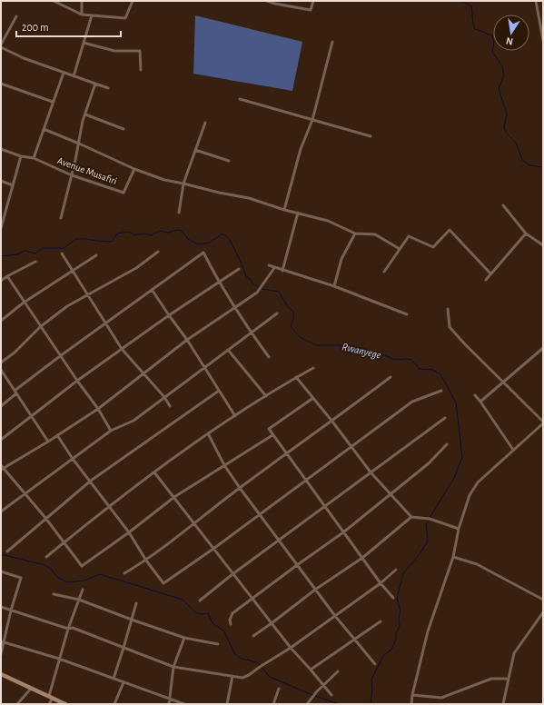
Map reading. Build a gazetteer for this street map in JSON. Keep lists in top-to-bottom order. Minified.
{"streets":{"street":["Avenue Musafiri"]},"water":["Rwanyege"],"scale_bar":"200 m","north":"bottom"}
